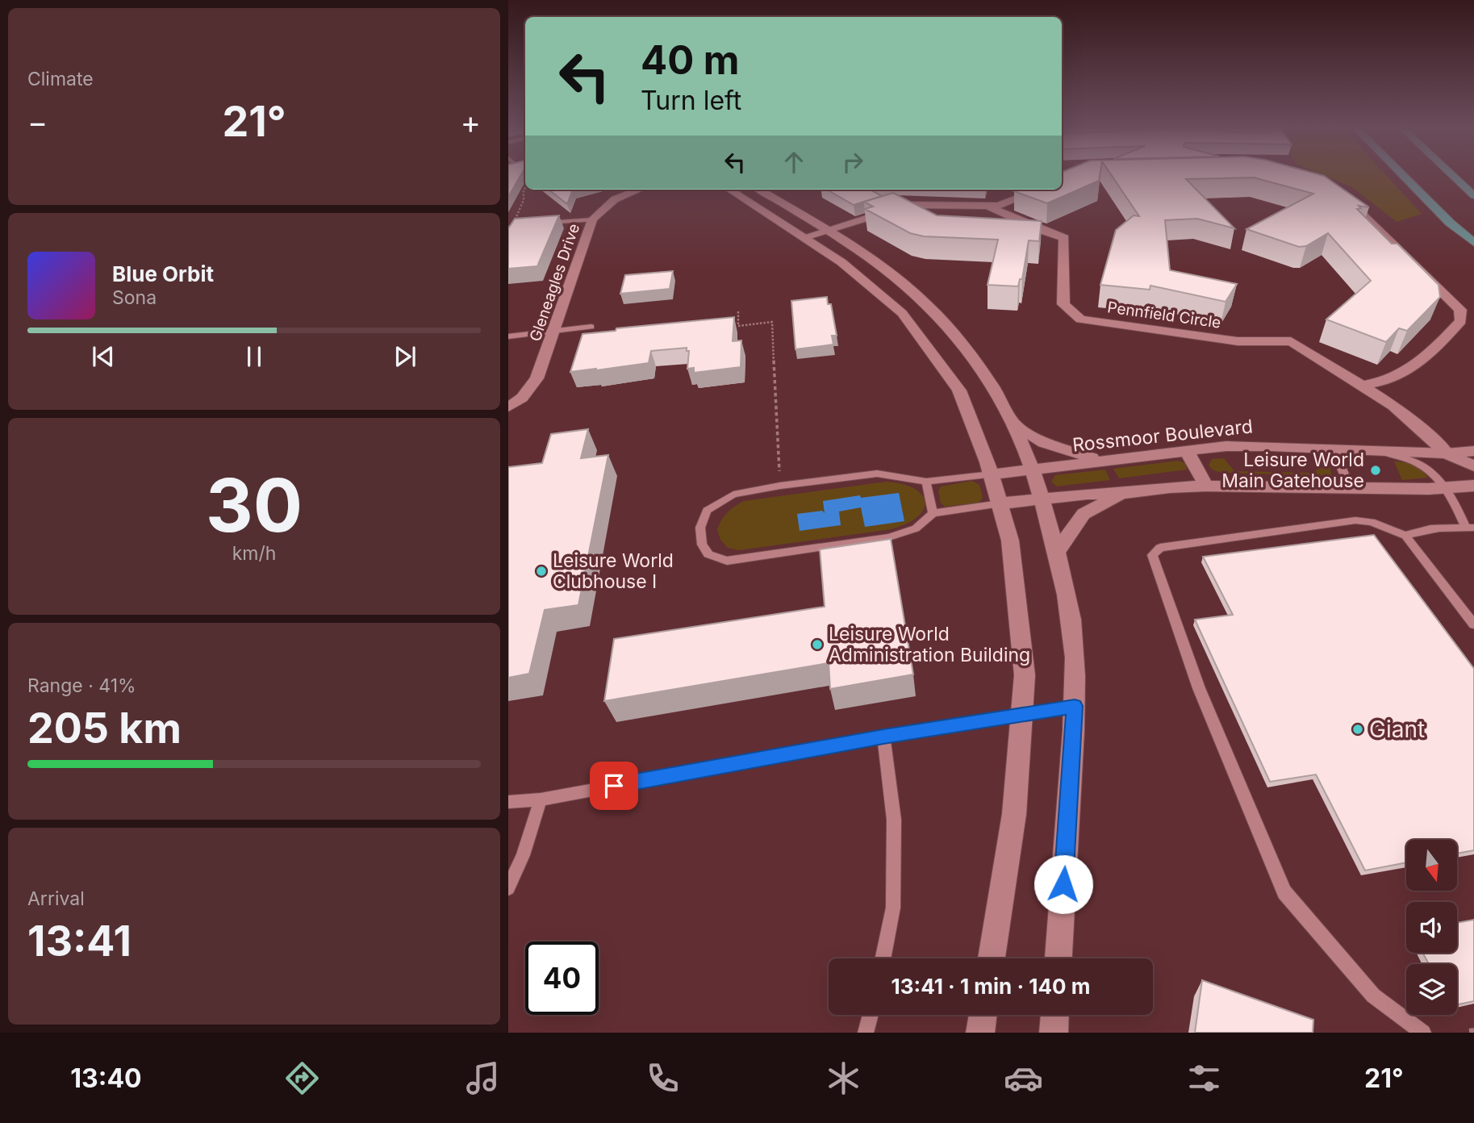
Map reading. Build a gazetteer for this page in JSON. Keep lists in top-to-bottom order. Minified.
{"streets":{"street":["Gleneagles Drive","Pennfield Circle","Rossmoor Boulevard"]},"crossings":[["Pennfield Circle","Rossmoor Boulevard"]],"places":["Leisure World Main Gatehouse","Leisure World Clubhouse I","Leisure World Administration Building","Giant"],"north":"bottom","page":{"tile":["Climate",["30","km/h"],["Range · 41%","205 km"],["Arrival","13:41"]],"turn":["40 m","Turn left"],"heat":["−","21°","+"],"song":["Blue Orbit","Sona"],"limit":"40","trip":"13:41 · 1 min · 140 m","tabs":["13:40","21°"]}}
